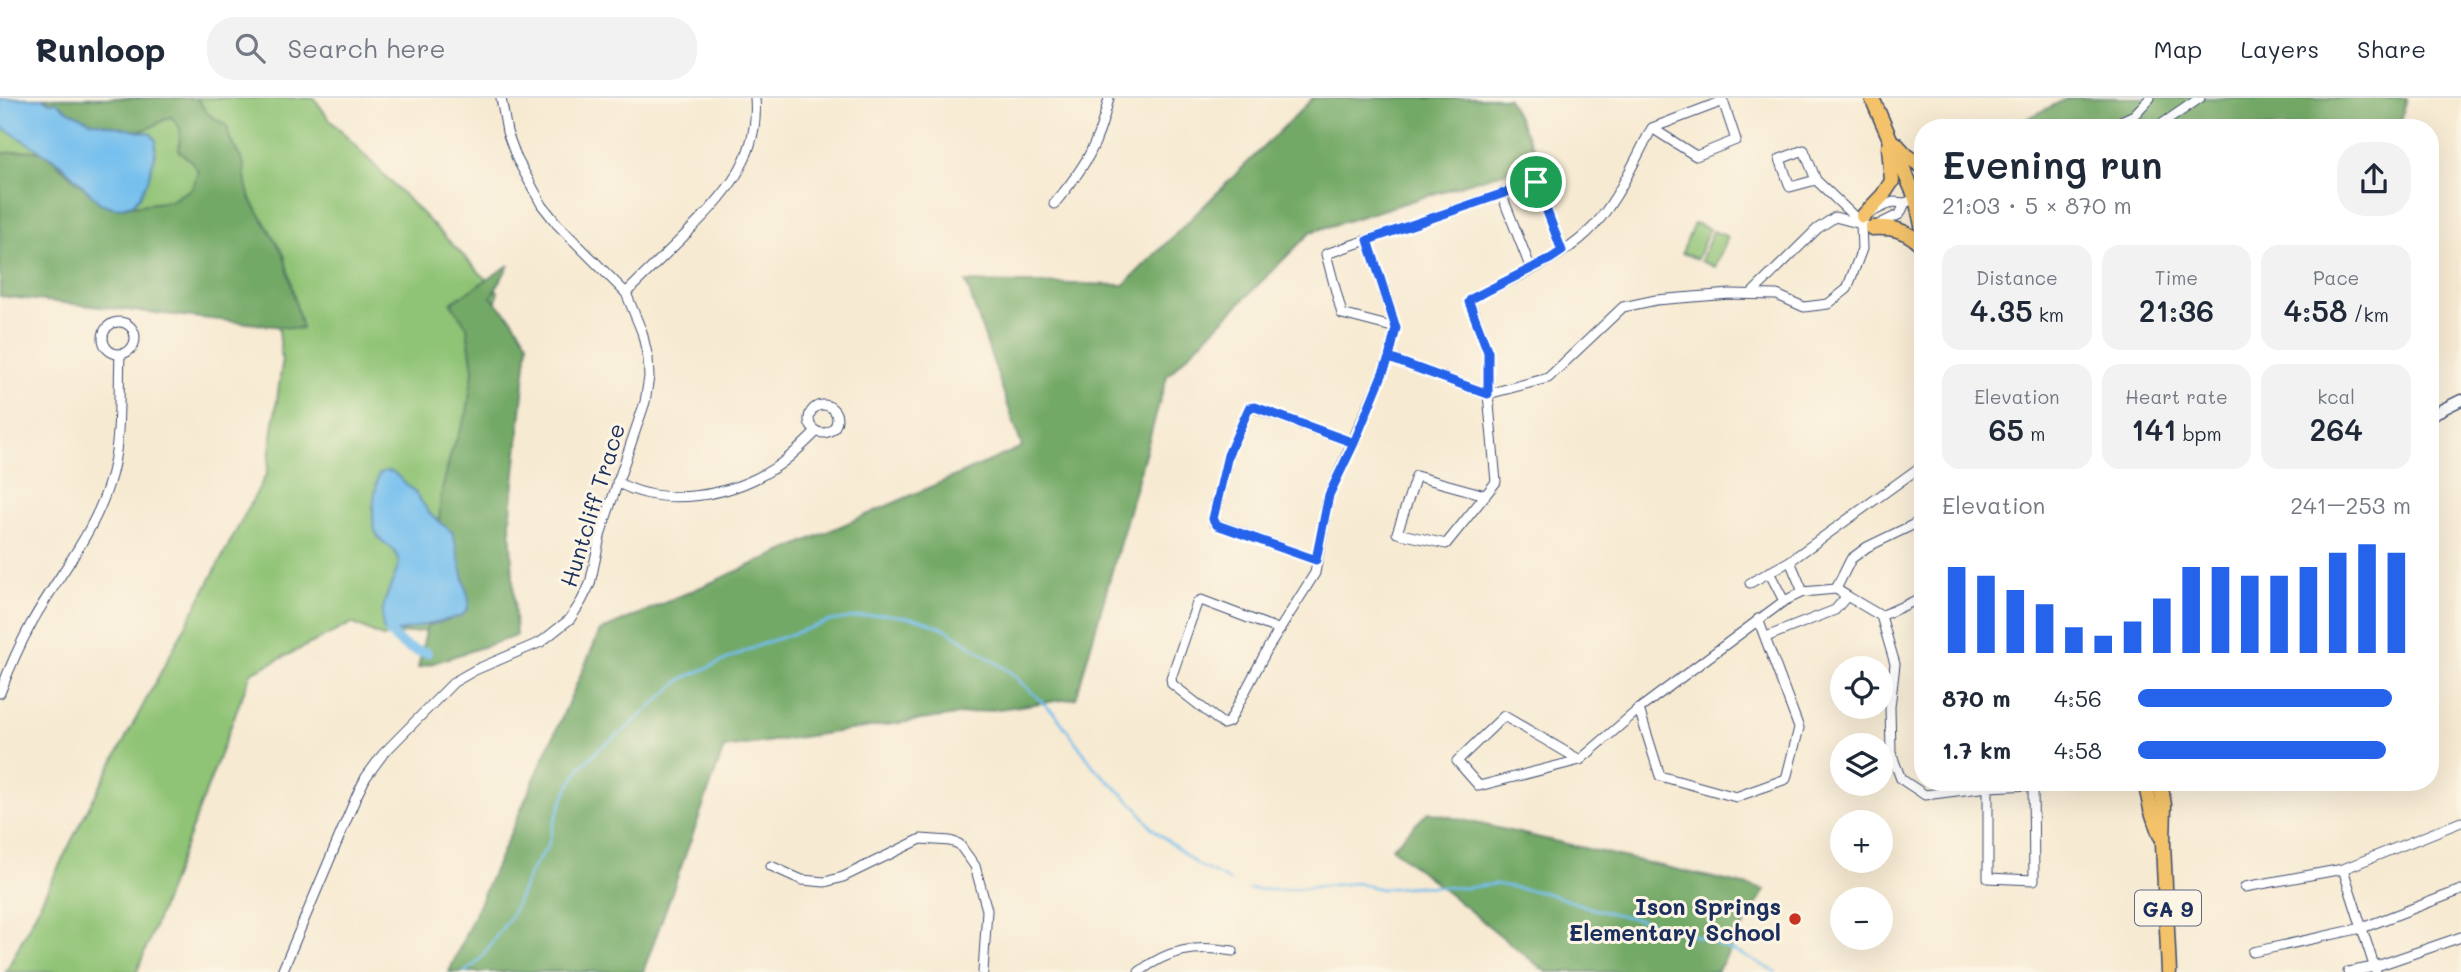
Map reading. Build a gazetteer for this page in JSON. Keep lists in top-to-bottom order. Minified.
{"streets":{"main road":["GA 9"],"street":["Huntcliff Trace"]},"places":["Ison Springs Elementary School"],"page":{"header":"Runloop","search":"Search here","nav":["Map","Layers","Share"],"heading":["Evening run","21:03 · 5 × 870 m"],"stats":[["Distance","4.35 km"],["Time","21:36"],["Pace","4:58 /km"],["Elevation","65 m"],["Heart rate","141 bpm"],["kcal","264"]],"chart":["Elevation","241–253 m"],"map_buttons":["+","−"],"list":[{"name":"870 m","note":"4:56"},{"name":"1.7 km","note":"4:58"}]}}
